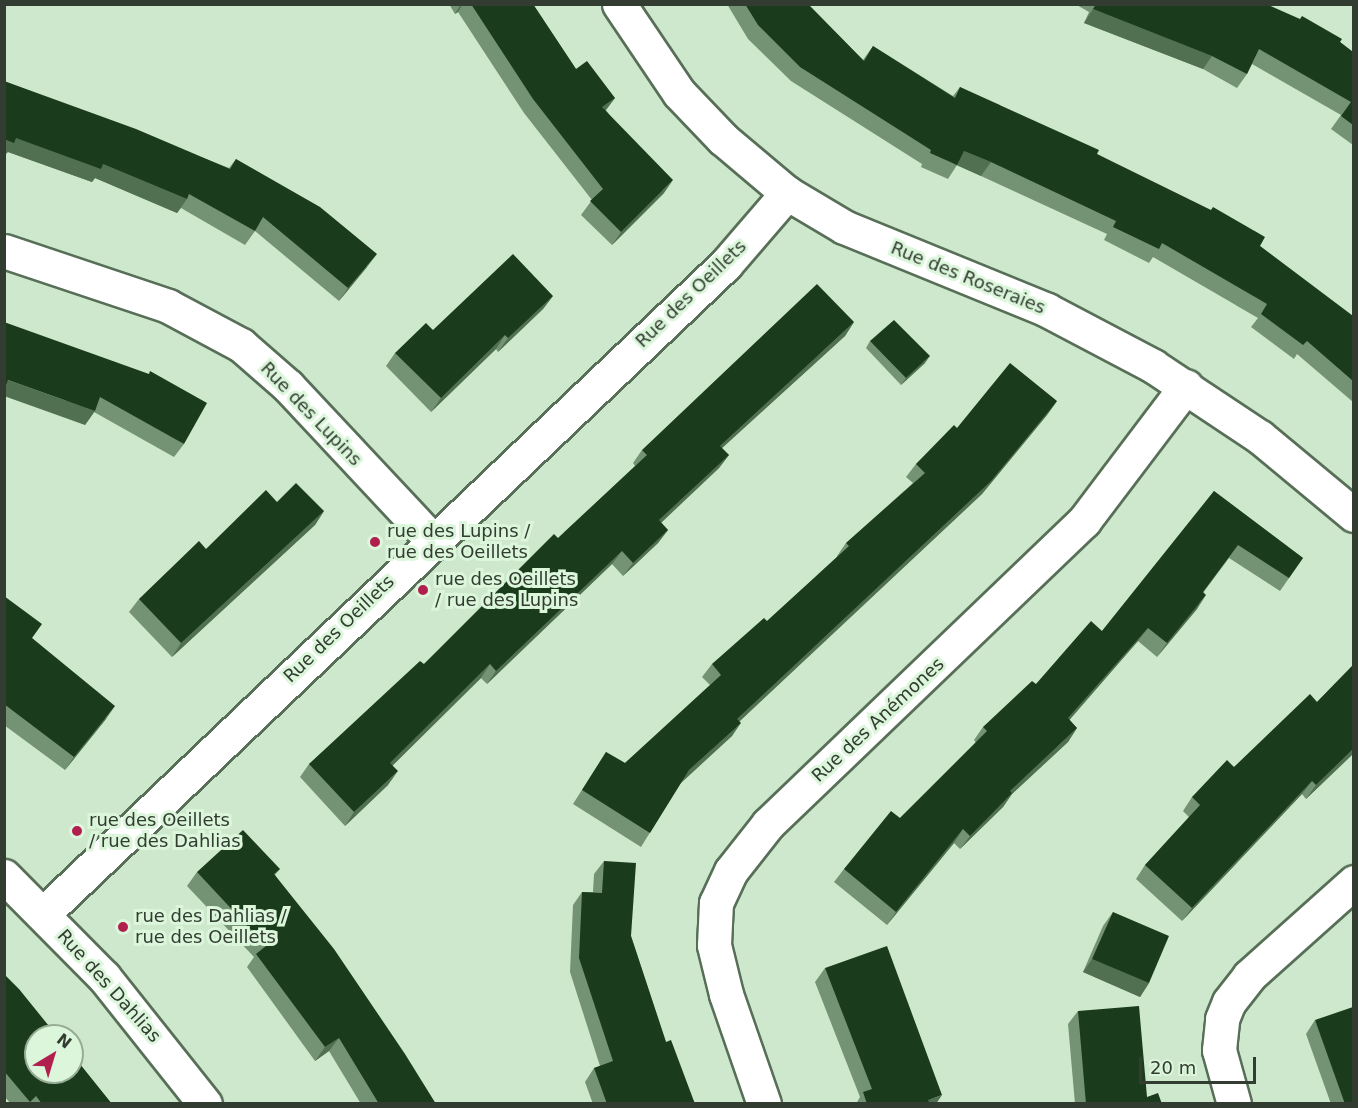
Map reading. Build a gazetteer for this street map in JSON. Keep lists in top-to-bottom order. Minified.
{"streets":{"street":["Rue des Roseraies","Rue des Oeillets","Rue des Lupins","Rue des Anémones","Rue des Dahlias"]},"crossings":[["Rue des Roseraies","Rue des Oeillets"],["Rue des Roseraies","Rue des Anémones"],["Rue des Oeillets","Rue des Lupins"],["Rue des Oeillets","Rue des Dahlias"]],"places":["rue des Lupins / rue des Oeillets","rue des Oeillets / rue des Lupins","rue des Oeillets / rue des Dahlias","rue des Dahlias / rue des Oeillets"],"scale_bar":"20 m","north":"top right"}
